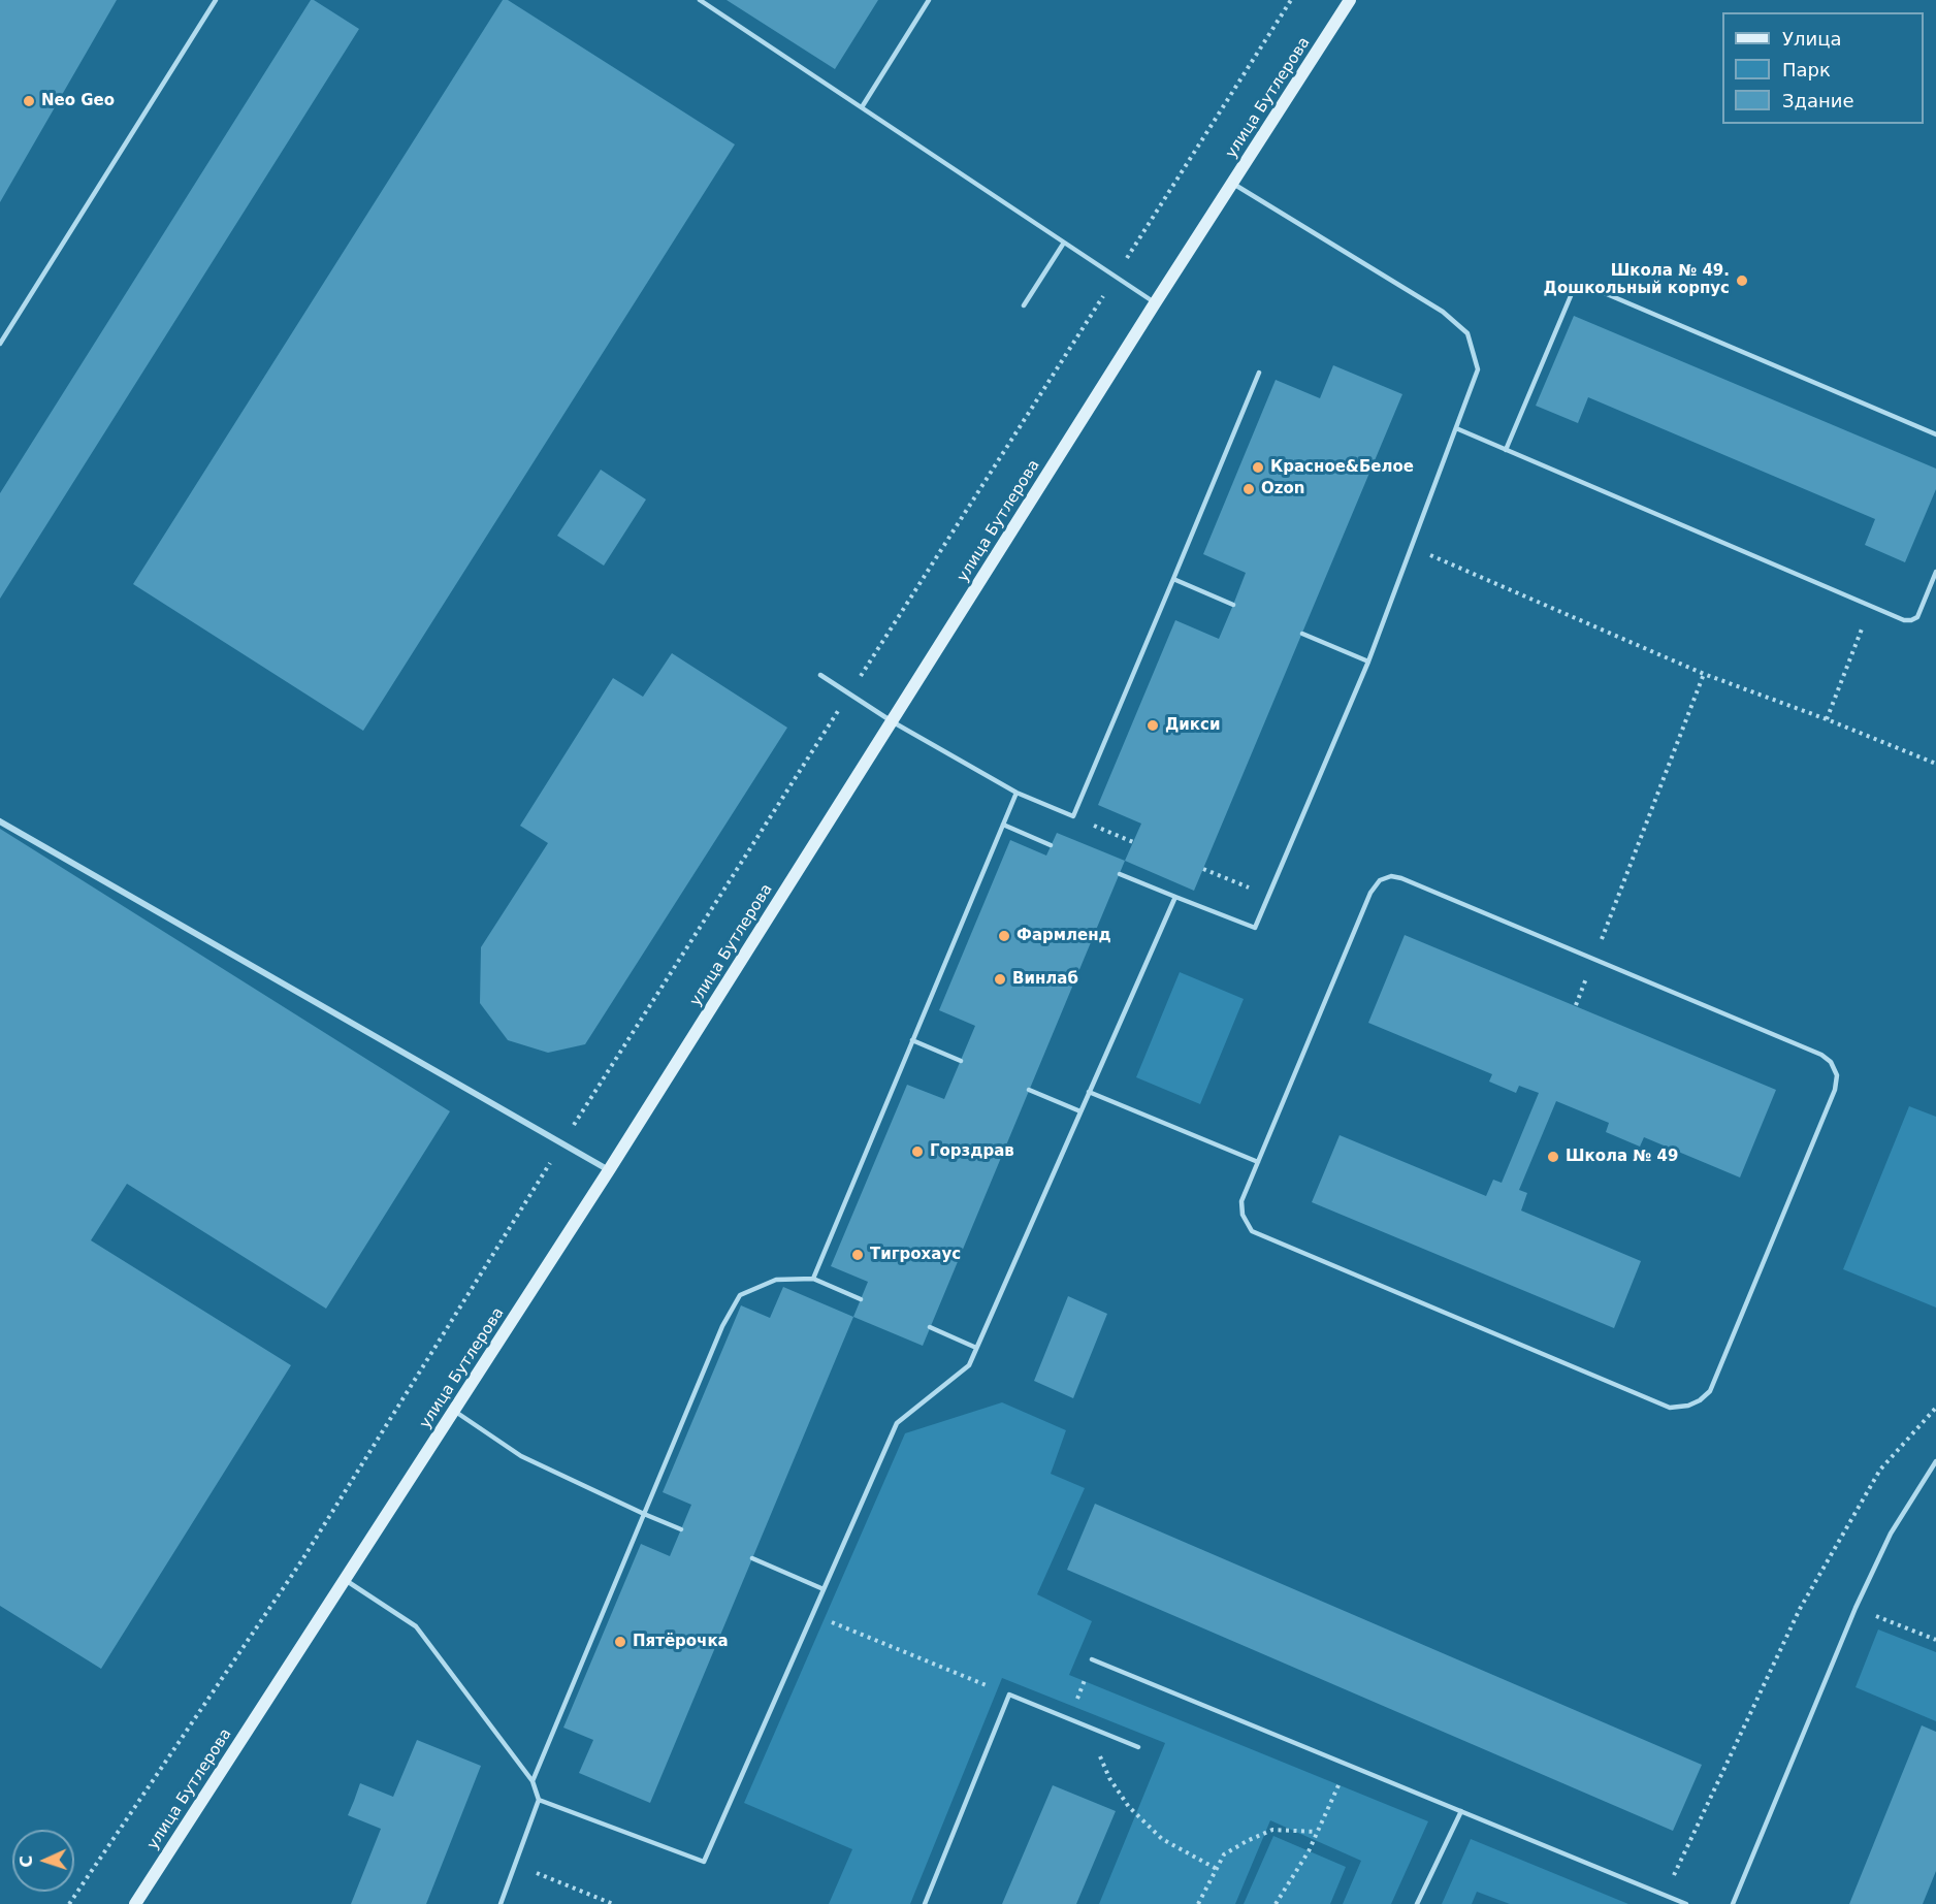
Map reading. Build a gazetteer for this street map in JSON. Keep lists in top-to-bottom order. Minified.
{"streets":{"street":["улица Бутлерова"]},"places":["Neo Geo","Школа № 49. Дошкольный корпус","Красное&Белое","Ozon","Дикси","Фармленд","Винлаб","Горздрав","Школа № 49","Тигрохаус","Пятёрочка"],"legend":["Улица","Парк","Здание"],"north":"left"}
